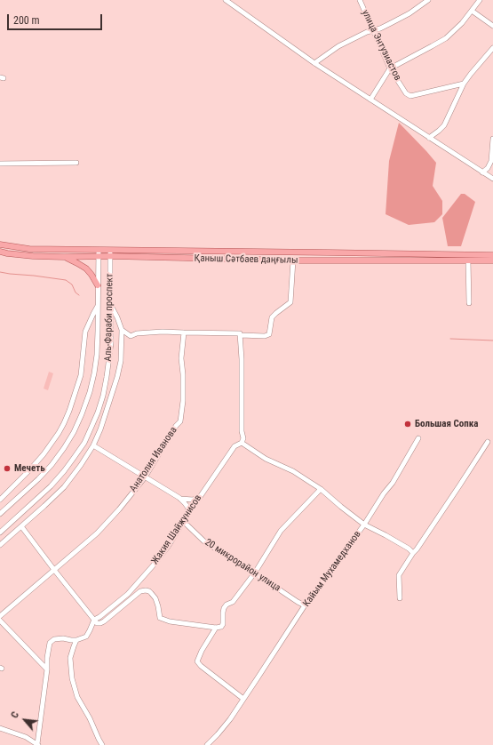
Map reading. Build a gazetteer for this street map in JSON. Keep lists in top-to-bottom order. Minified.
{"streets":{"main road":["Қаныш Сәтбаев даңғылы"],"street":["улица Энтузиастов","Аль-Фараби проспект","Анатолия Иванова","Жакия Шайжунисов","20 микрорайон улица","Кайым Мухамедханов"]},"crossings":[["Қаныш Сәтбаев даңғылы","Аль-Фараби проспект"],["Жакия Шайжунисов","20 микрорайон улица"],["20 микрорайон улица","Кайым Мухамедханов"]],"places":["Большая Сопка","Мечеть"],"scale_bar":"200 m","north":"top left"}
